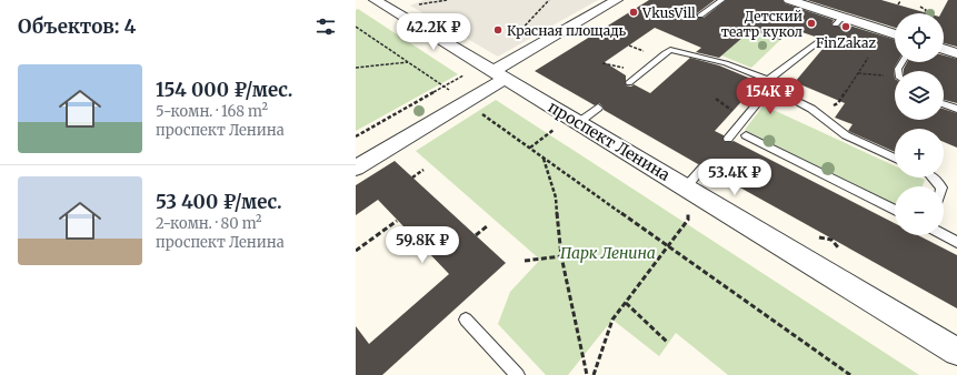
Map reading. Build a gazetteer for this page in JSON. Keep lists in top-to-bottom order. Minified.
{"streets":{"street":["проспект Ленина"]},"parks":["Парк Ленина"],"places":["VkusVill","Детский театр кукол","FinZakaz","Красная площадь"],"page":{"heading":"Объектов: 4","map_buttons":["+","−"],"price":["42.2K ₽","154K ₽","53.4K ₽","59.8K ₽"],"list":[{"name":"154 000 ₽/мес.","note":"5-комн. · 168 m² · проспект Ленина"},{"name":"53 400 ₽/мес.","note":"2-комн. · 80 m² · проспект Ленина"}]}}
